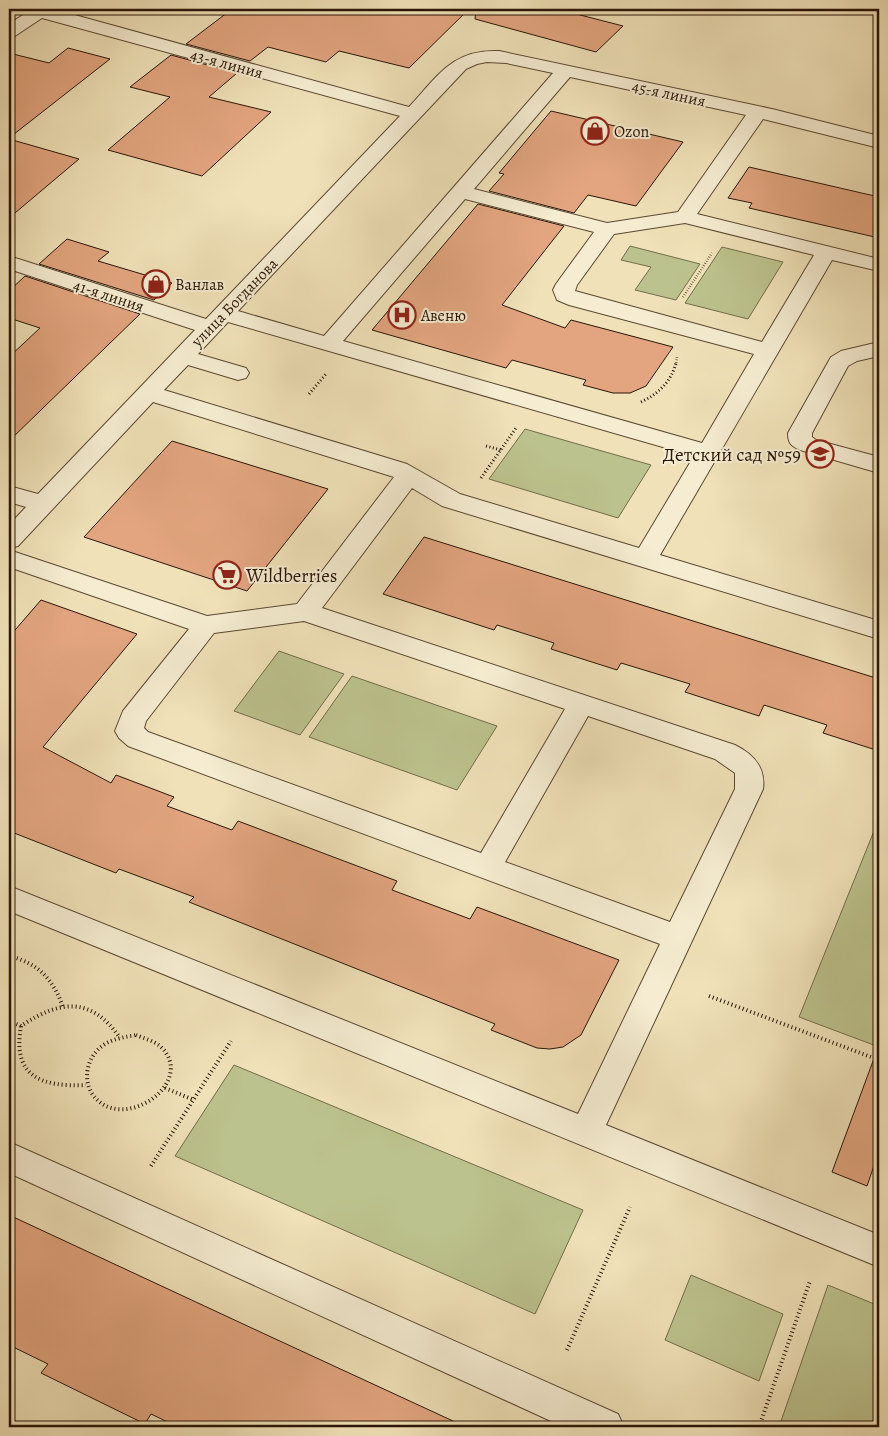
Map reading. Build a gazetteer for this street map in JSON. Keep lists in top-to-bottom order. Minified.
{"streets":{"street":["43-я линия","45-я линия","41-я линия","улица Богданова"]},"crossings":[["43-я линия","улица Богданова"],["45-я линия","улица Богданова"],["41-я линия","улица Богданова"]],"places":{"shop":["Ozon","Ванлав"],"hospital":["Авеню"],"school or university":["Детский сад №59"],"supermarket":["Wildberries"]}}
